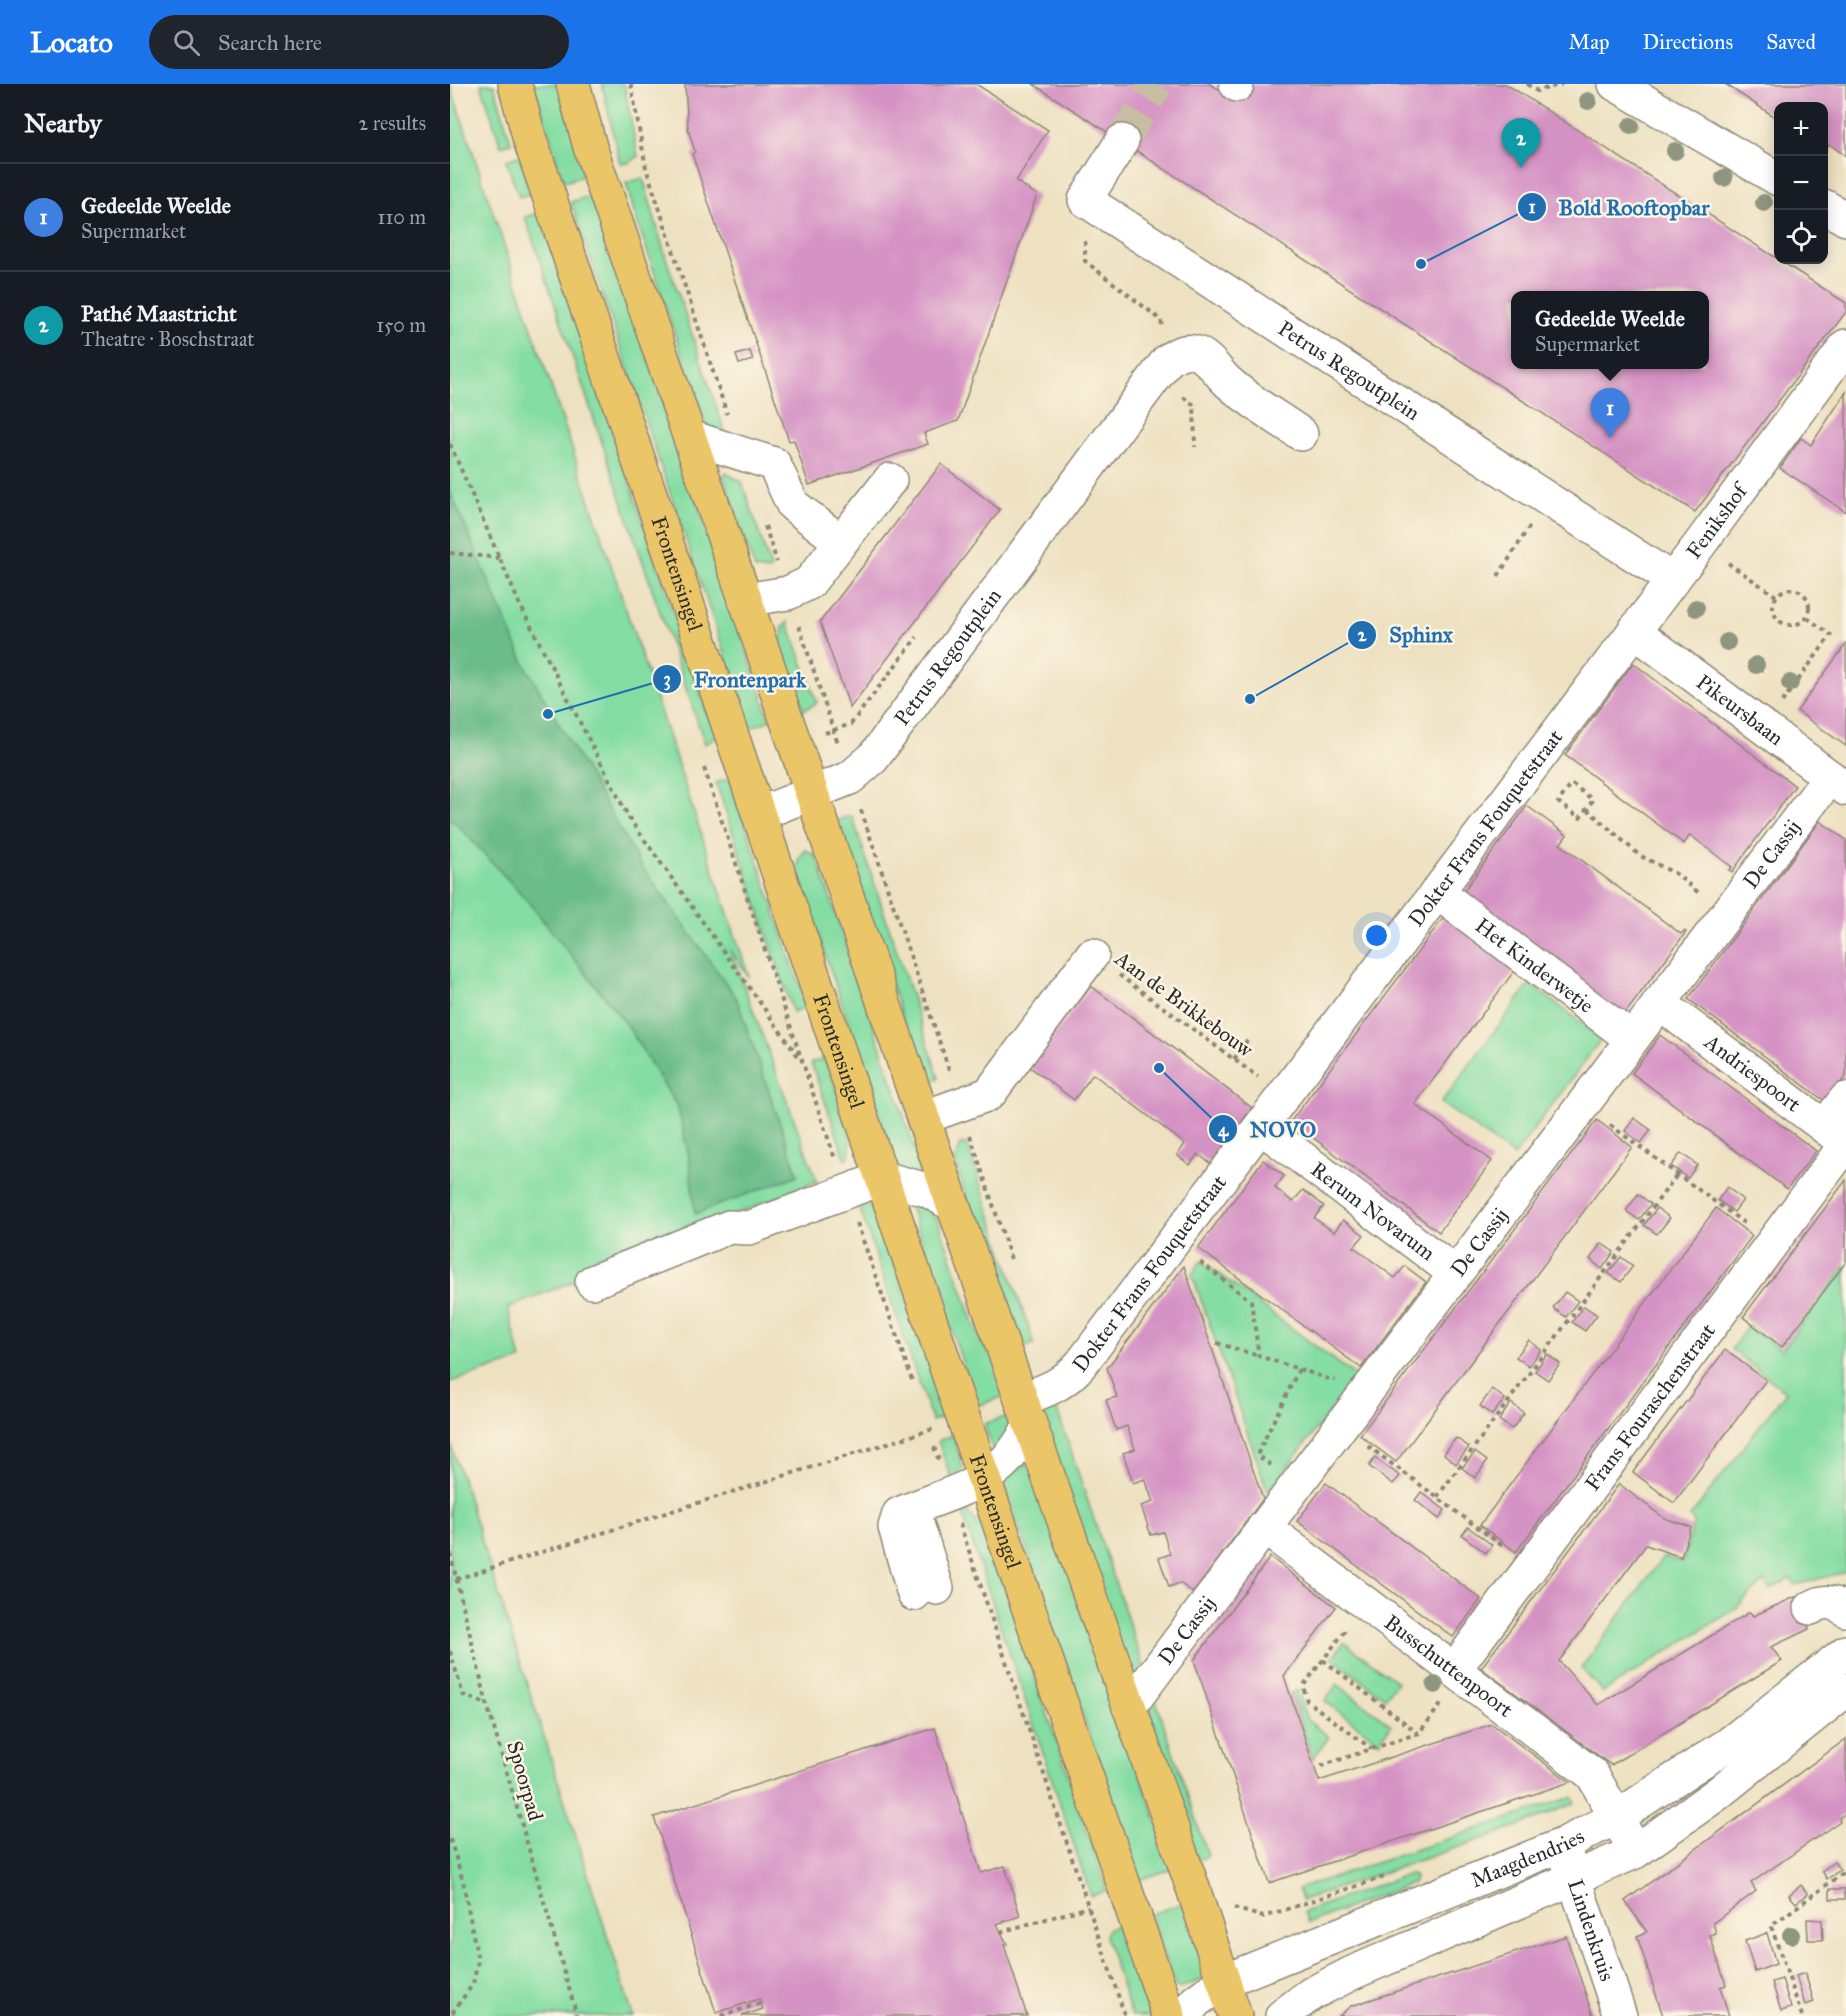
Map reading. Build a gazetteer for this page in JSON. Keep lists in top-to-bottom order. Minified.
{"streets":{"main road":["Frontensingel"],"street":["Petrus Regoutplein","Fenikshof","Pikeursbaan","Dokter Frans Fouquetstraat","De Cassij","Het Kinderwetje","Andriespoort","Rerum Novarum","Frans Fouraschenstraat","Busschuttenpoort","Maagdendries","Lindenkruis"],"path":["Aan de Brikkebouw","Spoorpad"]},"crossings":[["Petrus Regoutplein","Fenikshof"],["Petrus Regoutplein","Frontensingel"],["Petrus Regoutplein","Dokter Frans Fouquetstraat"],["Fenikshof","Dokter Frans Fouquetstraat"],["Pikeursbaan","Dokter Frans Fouquetstraat"],["Pikeursbaan","De Cassij"],["Dokter Frans Fouquetstraat","Het Kinderwetje"],["Dokter Frans Fouquetstraat","Rerum Novarum"],["De Cassij","Het Kinderwetje"],["De Cassij","Andriespoort"],["De Cassij","Rerum Novarum"],["De Cassij","Busschuttenpoort"],["Andriespoort","Frans Fouraschenstraat"],["Frans Fouraschenstraat","Busschuttenpoort"],["Busschuttenpoort","Maagdendries"],["Maagdendries","Lindenkruis"]],"places":["Bold Rooftopbar","Sphinx","Frontenpark","NOVO"],"page":{"header":"Locato","search":"Search here","nav":["Map","Directions","Saved"],"heading":["Nearby","2 results"],"map_buttons":["+","−"],"pins":["2","1"],"list":[{"mark":"1","name":"Gedeelde Weelde","note":"Supermarket","value":"110 m"},{"mark":"2","name":"Pathé Maastricht","note":"Theatre · Boschstraat","value":"150 m"}],"popup":["Gedeelde Weelde","Supermarket"]}}
